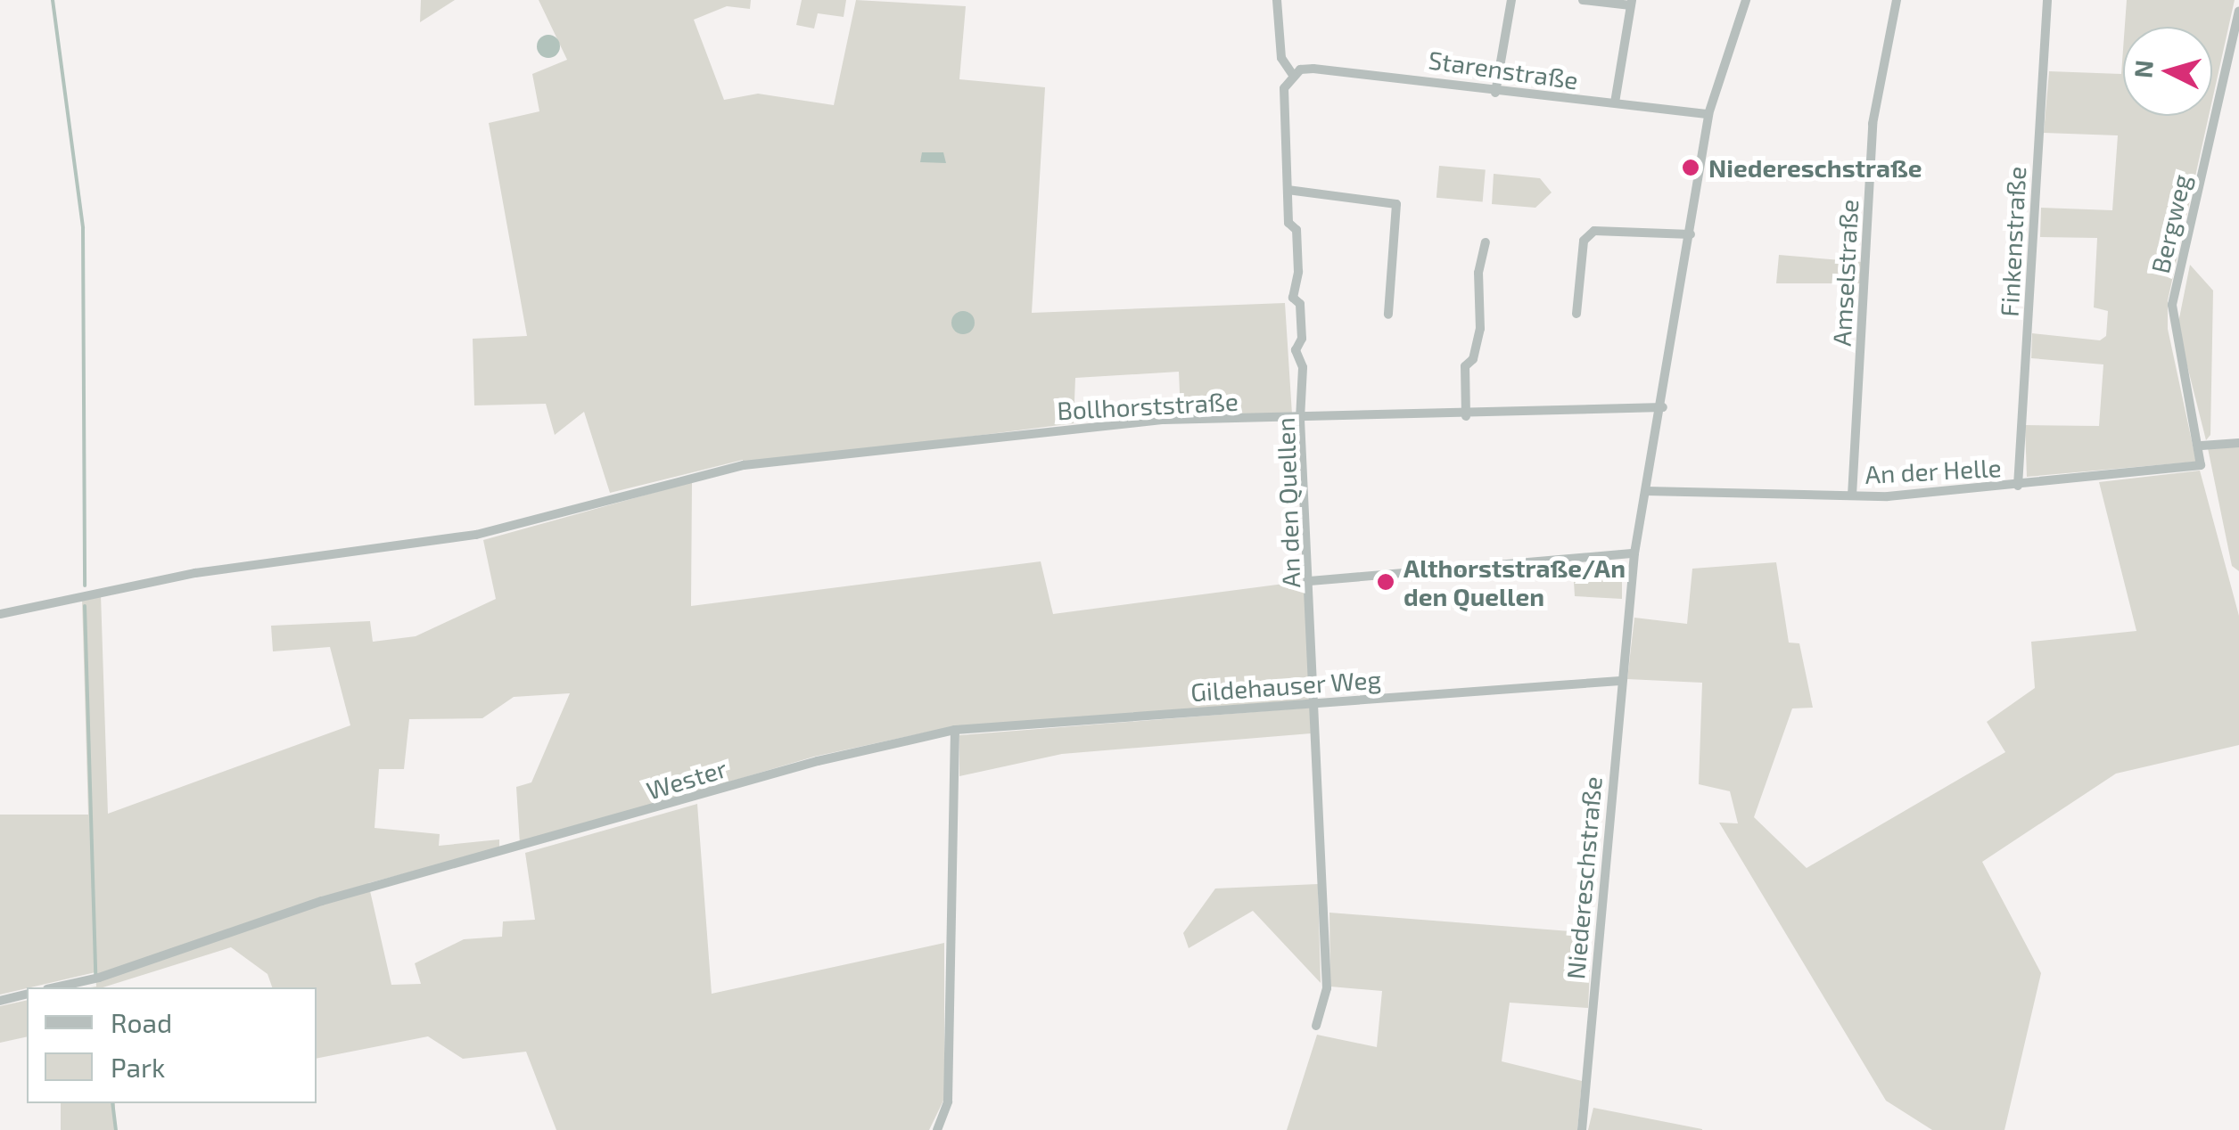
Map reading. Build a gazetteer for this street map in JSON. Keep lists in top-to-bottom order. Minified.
{"streets":{"street":["Starenstraße","Bergweg","Finkenstraße","Amselstraße","Bollhorststraße","An der Helle","An den Quellen","Gildehauser Weg","Wester","Niedereschstraße"]},"crossings":[["Starenstraße","An den Quellen"],["Starenstraße","Niedereschstraße"],["Bergweg","An der Helle"],["Finkenstraße","An der Helle"],["Amselstraße","An der Helle"],["Bollhorststraße","An den Quellen"],["Bollhorststraße","Niedereschstraße"],["An der Helle","Niedereschstraße"],["An den Quellen","Gildehauser Weg"],["Gildehauser Weg","Wester"],["Gildehauser Weg","Niedereschstraße"]],"places":["Niedereschstraße","Althorststraße/An den Quellen"],"legend":["Road","Park"],"north":"left"}
